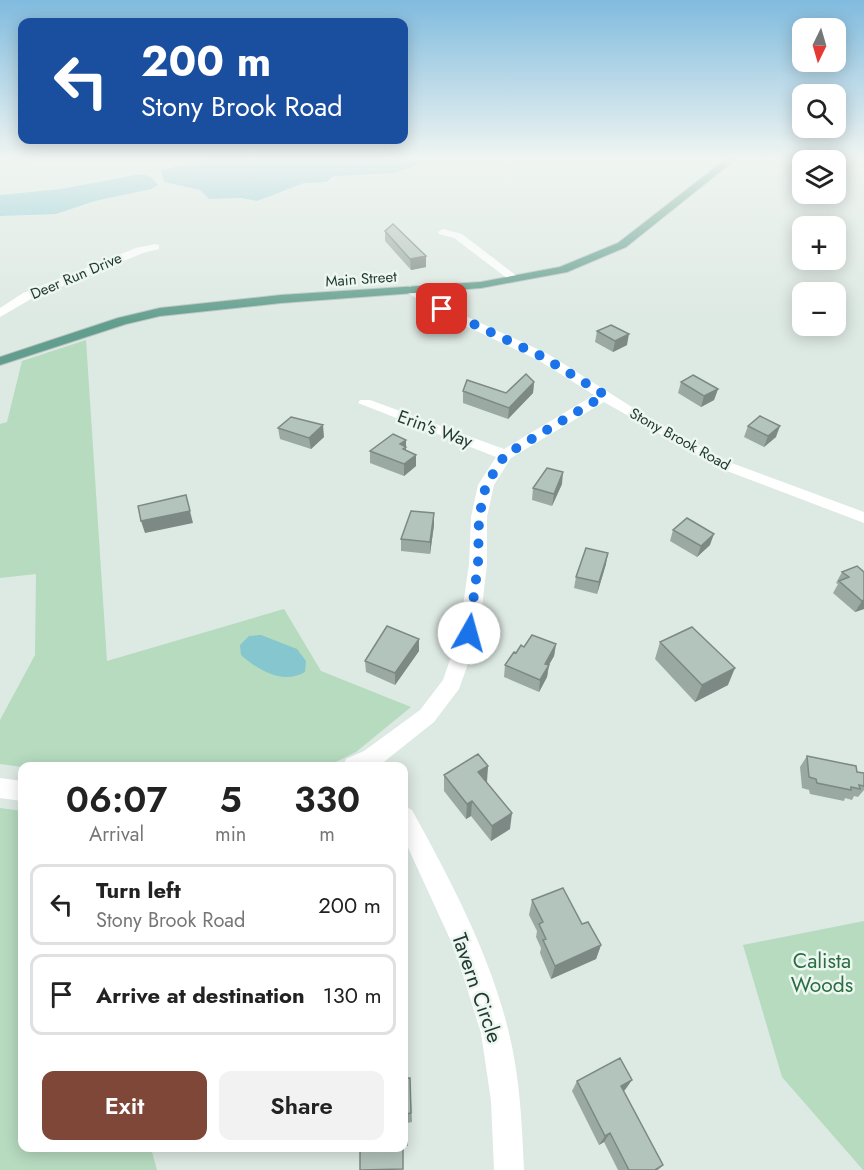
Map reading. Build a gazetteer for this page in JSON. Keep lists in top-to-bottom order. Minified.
{"streets":{"main road":["Main Street"],"street":["Deer Run Drive","Erin's Way","Stony Brook Road","Tavern Circle"]},"crossings":[["Main Street","Stony Brook Road"]],"parks":["Calista Woods"],"north":"bottom","page":{"map_buttons":["+","−"],"turn":["200 m","Stony Brook Road"],"eta":["06:07","Arrival","5","min","330","m"],"list":[{"name":"Turn left","note":"Stony Brook Road","value":"200 m"},{"name":"Arrive at destination","value":"130 m"}],"buttons":["Exit","Share"]}}
